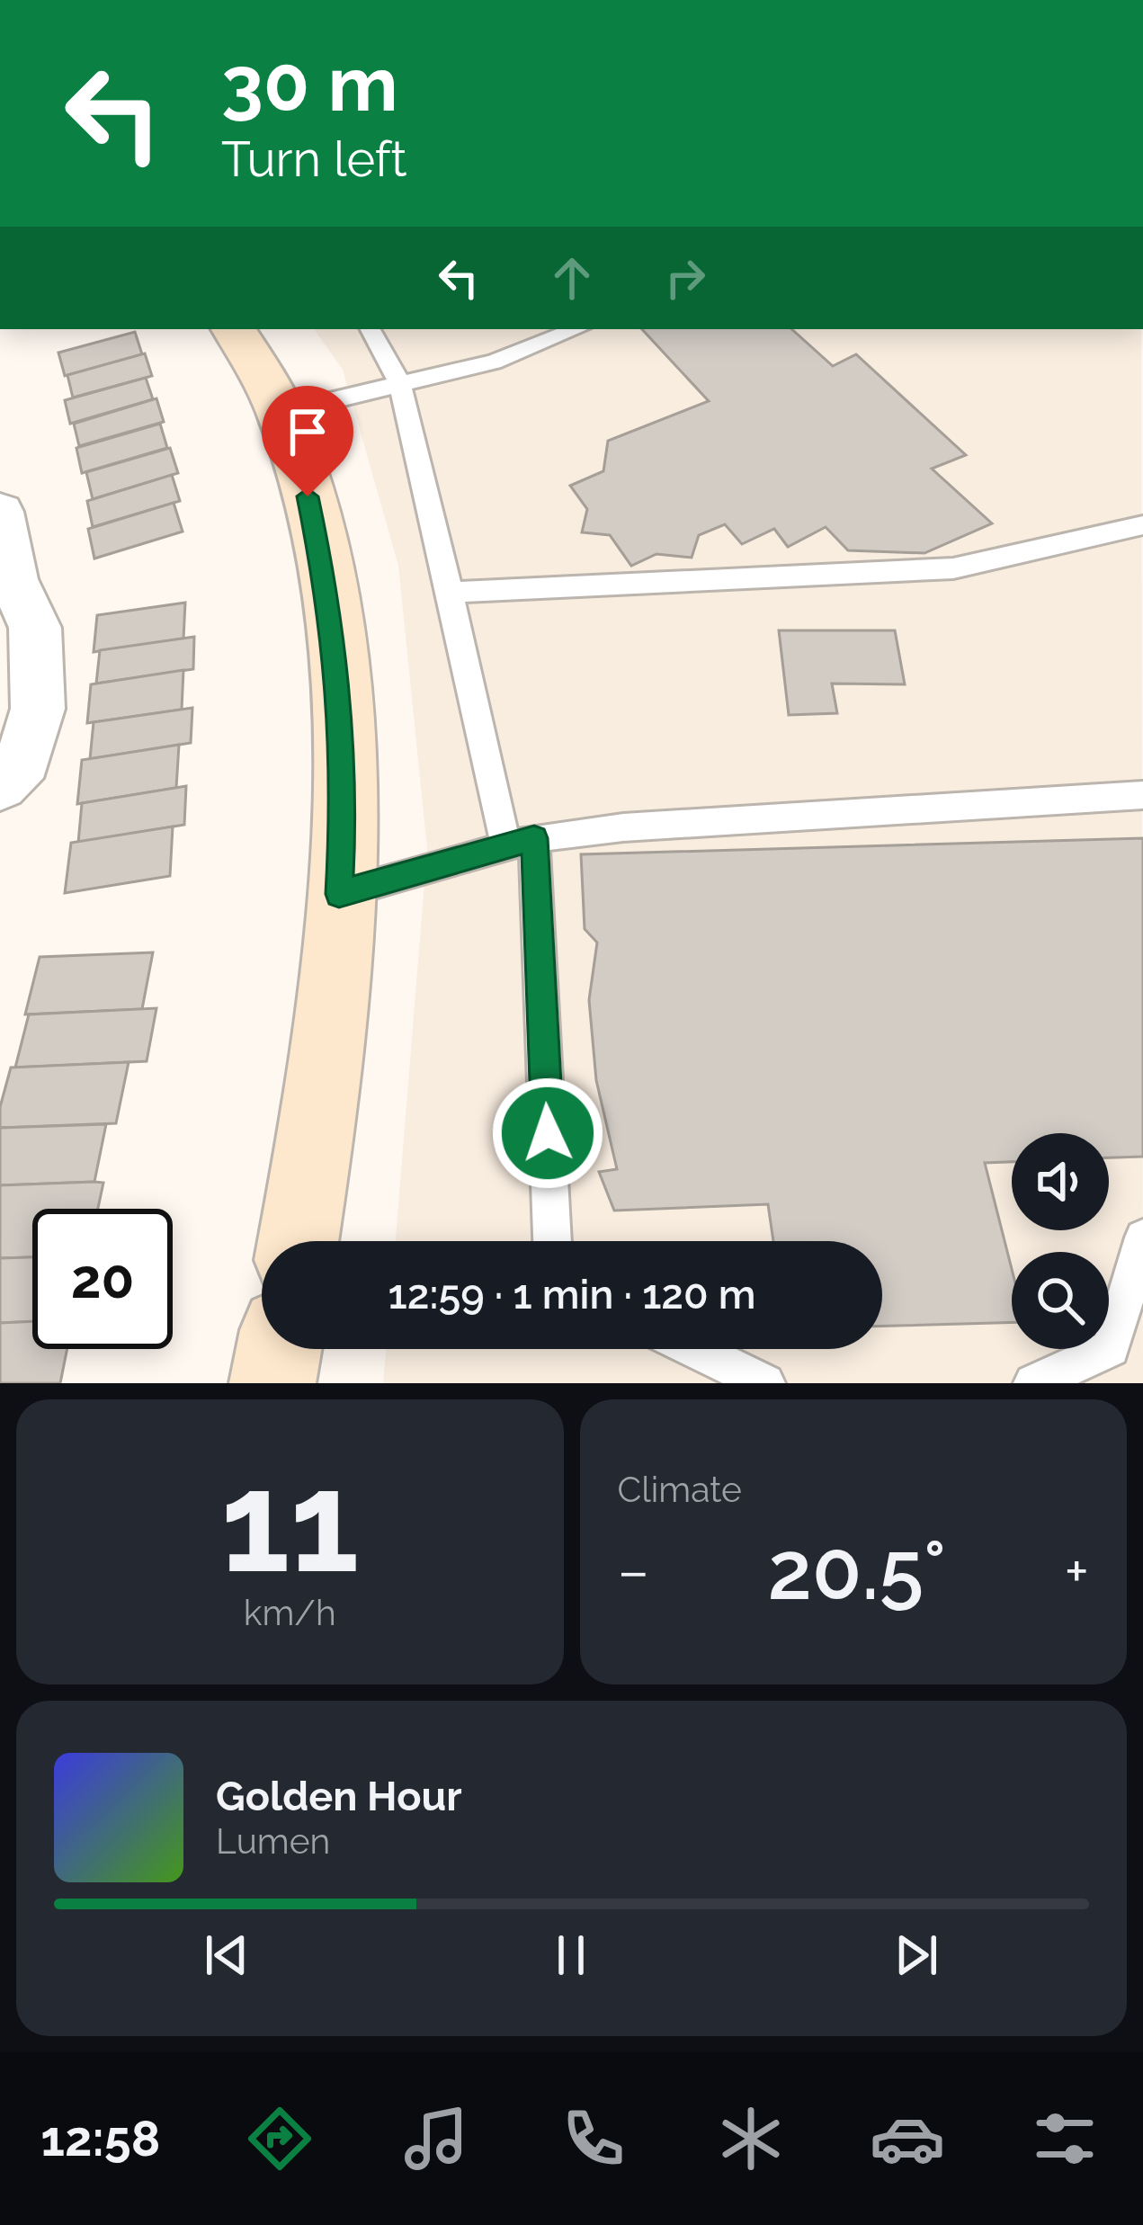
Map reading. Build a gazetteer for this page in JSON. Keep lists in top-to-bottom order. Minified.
{"page":{"turn":["30 m","Turn left"],"limit":"20","trip":"12:59 · 1 min · 120 m","tile":[["11","km/h"],"Climate"],"heat":["−","20.5°","+"],"song":["Golden Hour","Lumen"],"tabs":"12:58"}}
